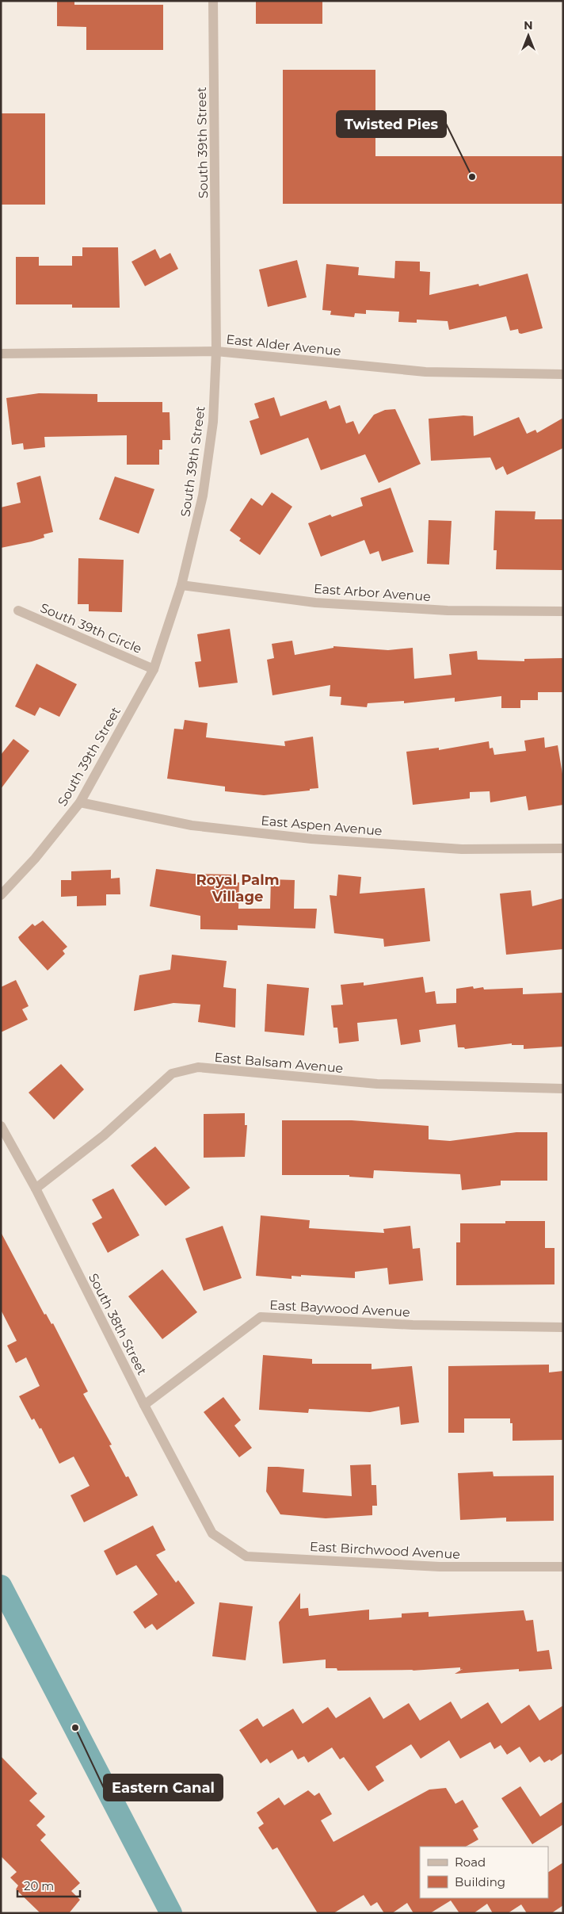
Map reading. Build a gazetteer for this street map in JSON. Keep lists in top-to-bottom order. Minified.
{"streets":{"street":["South 39th Street","East Alder Avenue","East Arbor Avenue","South 39th Circle","East Aspen Avenue","East Balsam Avenue","East Baywood Avenue","South 38th Street","East Birchwood Avenue"]},"crossings":[["South 39th Street","East Alder Avenue"],["South 39th Street","East Arbor Avenue"],["South 39th Street","South 39th Circle"],["South 39th Street","East Aspen Avenue"],["East Balsam Avenue","South 38th Street"],["East Baywood Avenue","South 38th Street"],["South 38th Street","East Birchwood Avenue"]],"districts":["Royal Palm Village"],"places":["Twisted Pies","Eastern Canal"],"legend":["Road","Building"],"scale_bar":"20 m","north":"top"}
